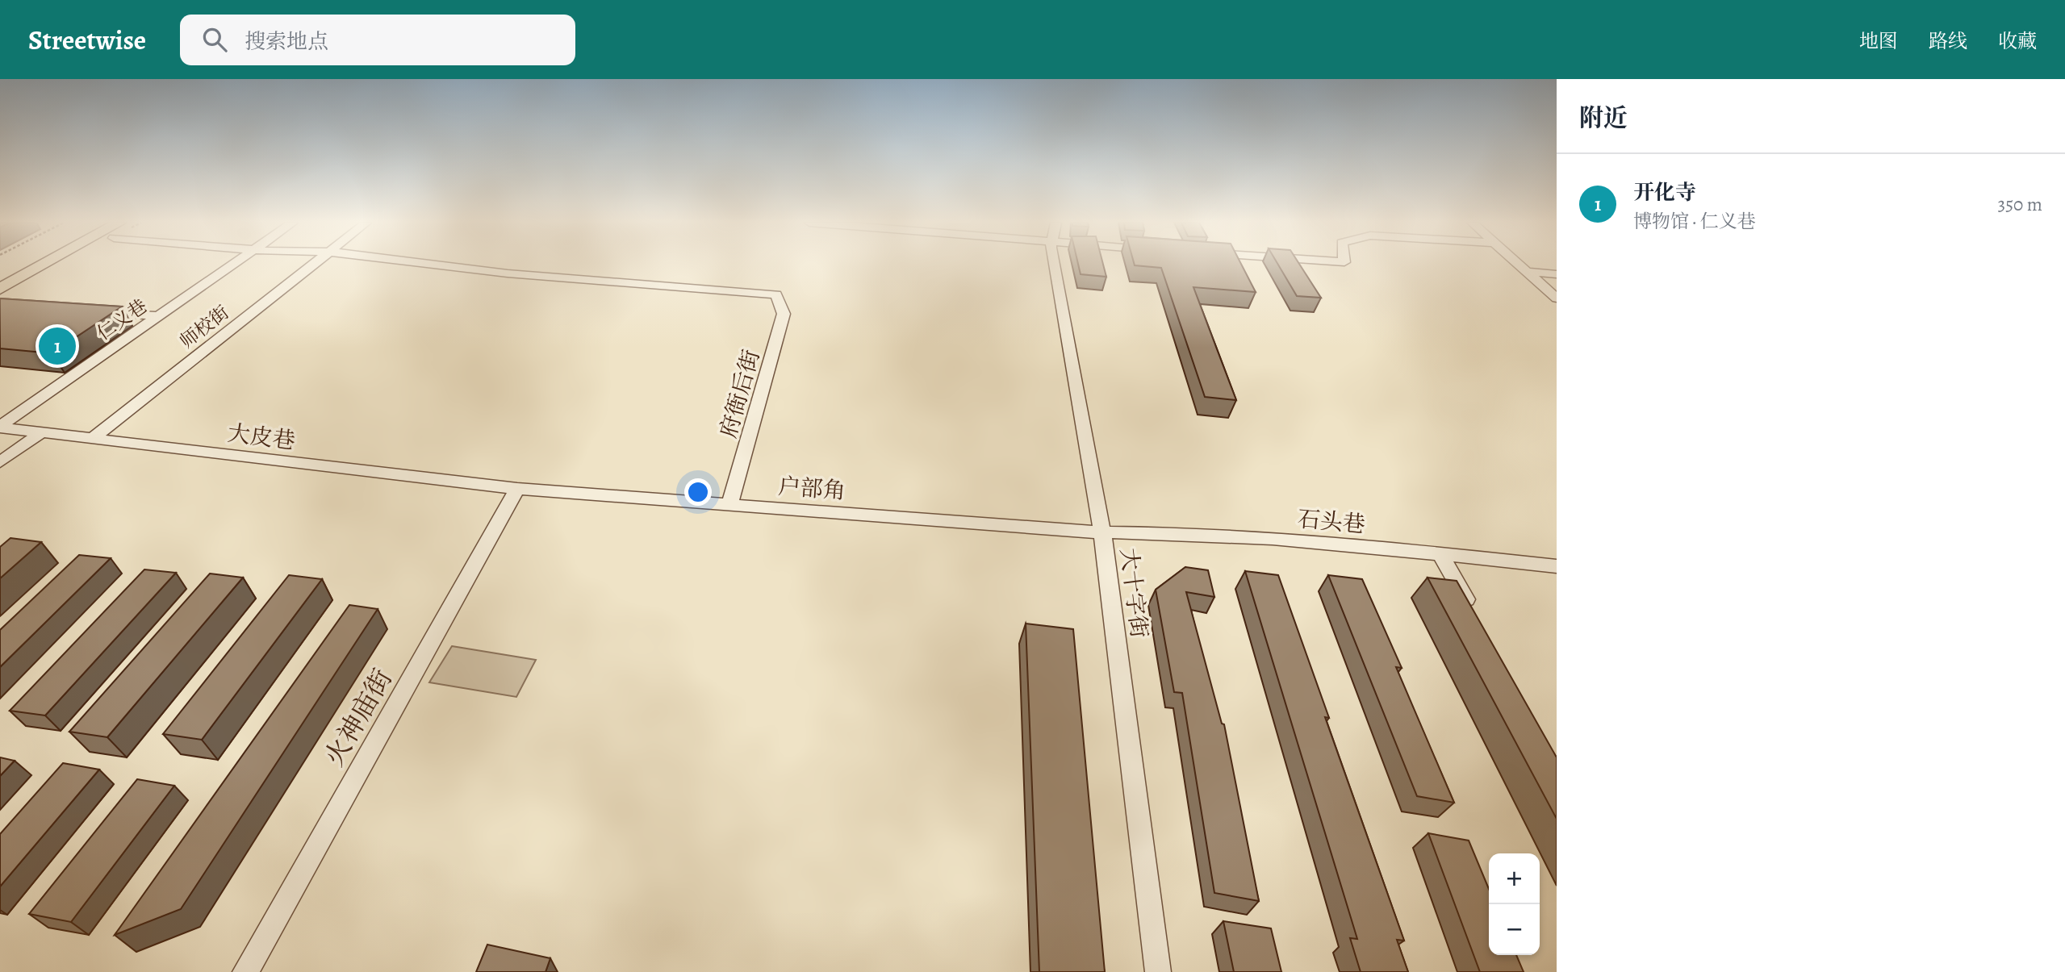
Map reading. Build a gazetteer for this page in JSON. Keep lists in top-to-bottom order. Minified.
{"streets":{"street":["仁义巷","师校街","府衙后街","大皮巷","户部角","石头巷","大十字街","火神庙街"]},"crossings":[["仁义巷","大皮巷"],["师校街","大皮巷"],["府衙后街","户部角"],["大皮巷","户部角"],["大皮巷","火神庙街"],["户部角","石头巷"],["户部角","大十字街"],["户部角","火神庙街"],["石头巷","大十字街"]],"page":{"header":"Streetwise","search":"搜索地点","nav":["地图","路线","收藏"],"heading":"附近","list":[{"mark":"1","name":"开化寺","note":"博物馆 · 仁义巷","value":"350 m"}],"pins":"1","map_buttons":["+","−"]}}
